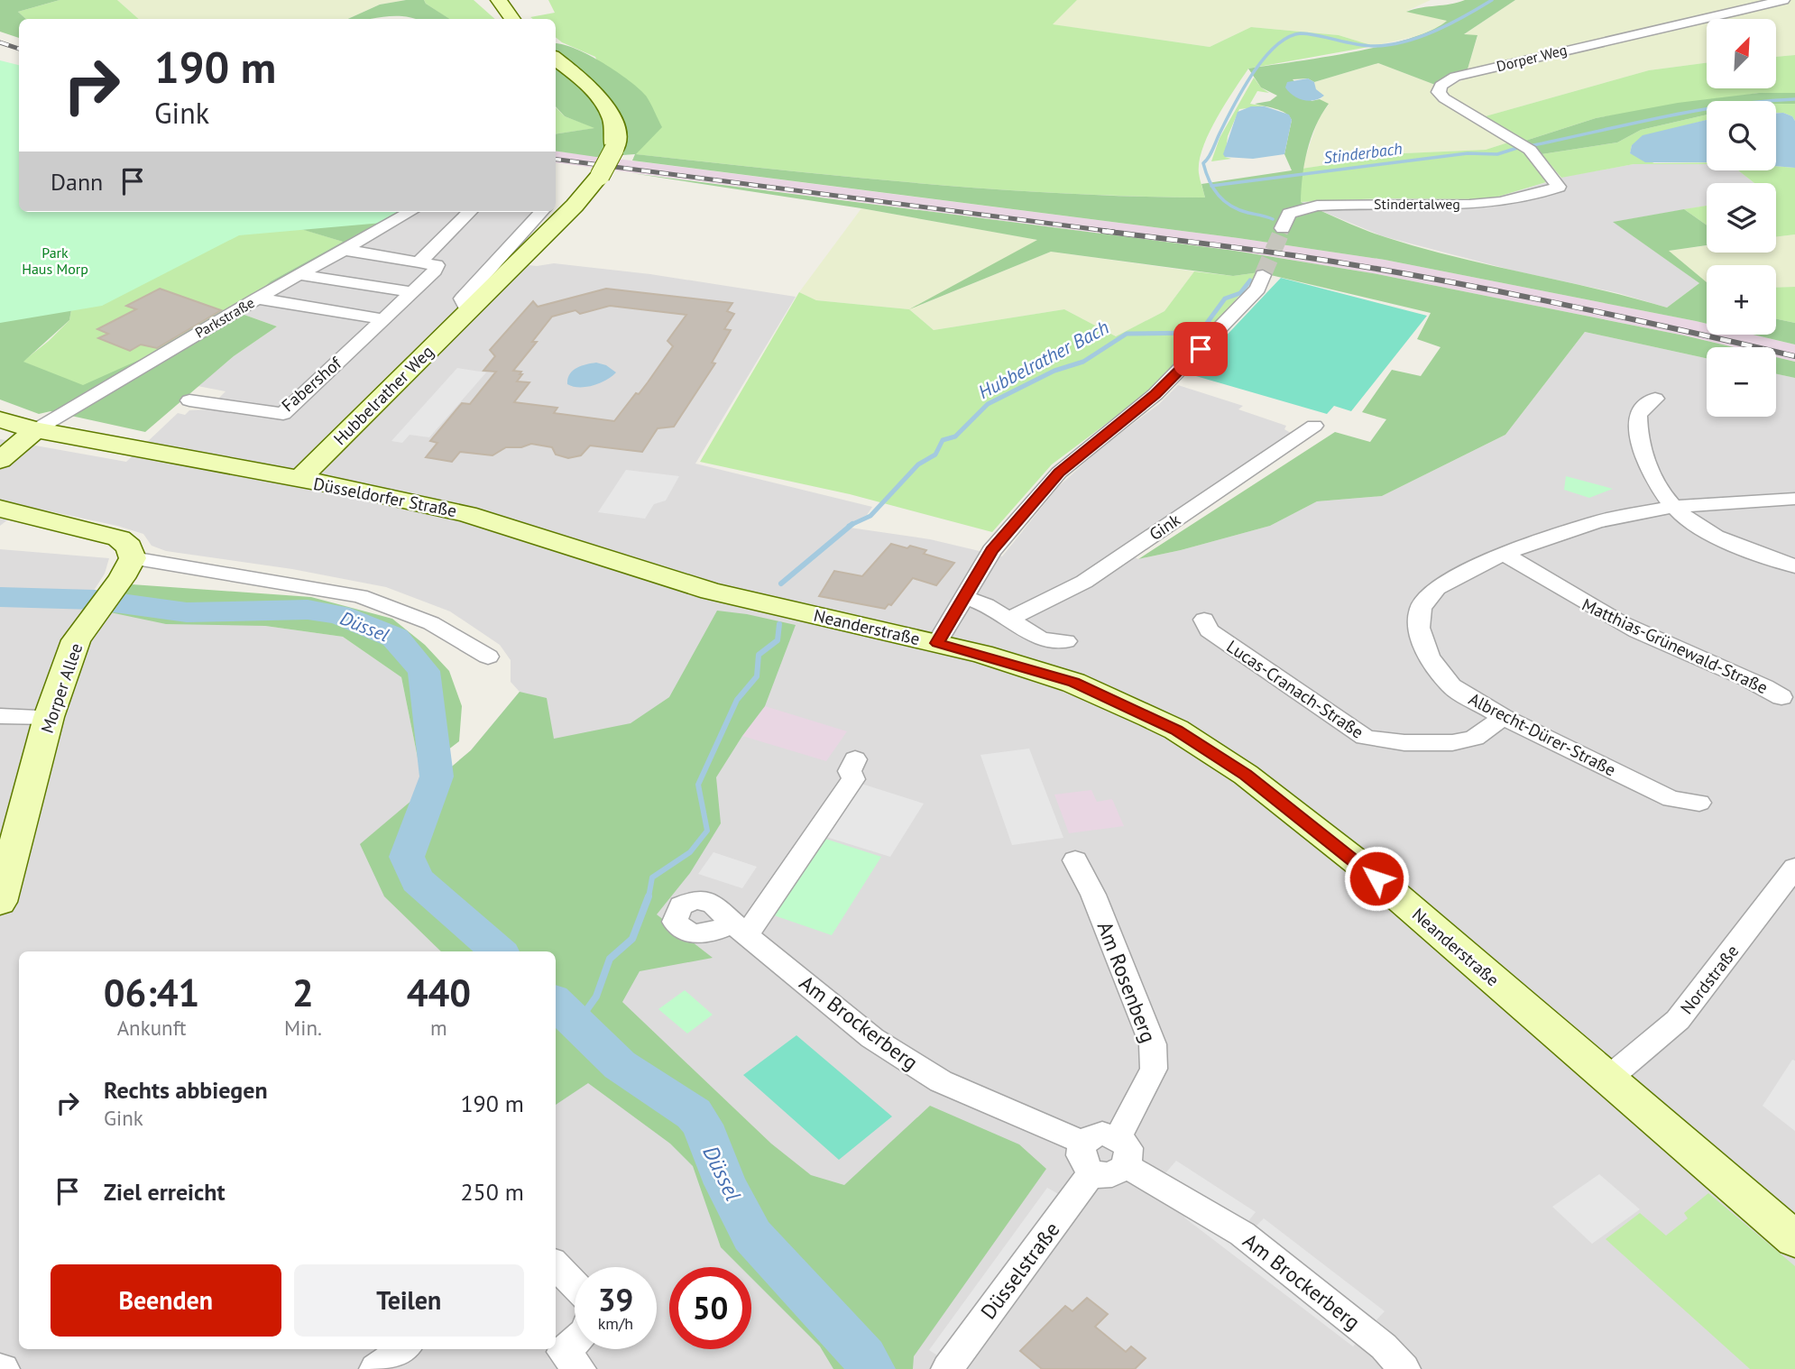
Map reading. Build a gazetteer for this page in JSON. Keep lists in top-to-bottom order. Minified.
{"streets":{"street":["Dorper Weg","Stindertalweg","Parkstraße","Fabershof","Hubbelrather Weg","Düsseldorfer Straße","Gink","Neanderstraße","Matthias-Grünewald-Straße","Morper Allee","Lucas-Cranach-Straße","Albrecht-Dürer-Straße","Nordstraße","Am Rosenberg","Am Brockerberg","Düsselstraße"]},"crossings":[["Dorper Weg","Stindertalweg"],["Parkstraße","Düsseldorfer Straße"],["Hubbelrather Weg","Düsseldorfer Straße"],["Düsseldorfer Straße","Neanderstraße"],["Neanderstraße","Nordstraße"],["Matthias-Grünewald-Straße","Albrecht-Dürer-Straße"],["Lucas-Cranach-Straße","Albrecht-Dürer-Straße"],["Am Rosenberg","Am Brockerberg"],["Am Rosenberg","Düsselstraße"],["Am Brockerberg","Düsselstraße"]],"water":["Stinderbach","Hubbelrather Bach","Düssel"],"parks":["Park Haus Morp"],"north":"top right","page":{"map_buttons":["+","−"],"turn":["190 m","Gink"],"then":"Dann","eta":["06:41","Ankunft","2","Min.","440","m"],"list":[{"name":"Rechts abbiegen","note":"Gink","value":"190 m"},{"name":"Ziel erreicht","value":"250 m"}],"buttons":["Beenden","Teilen"],"speed":"39 km/h","limit":"50"}}
